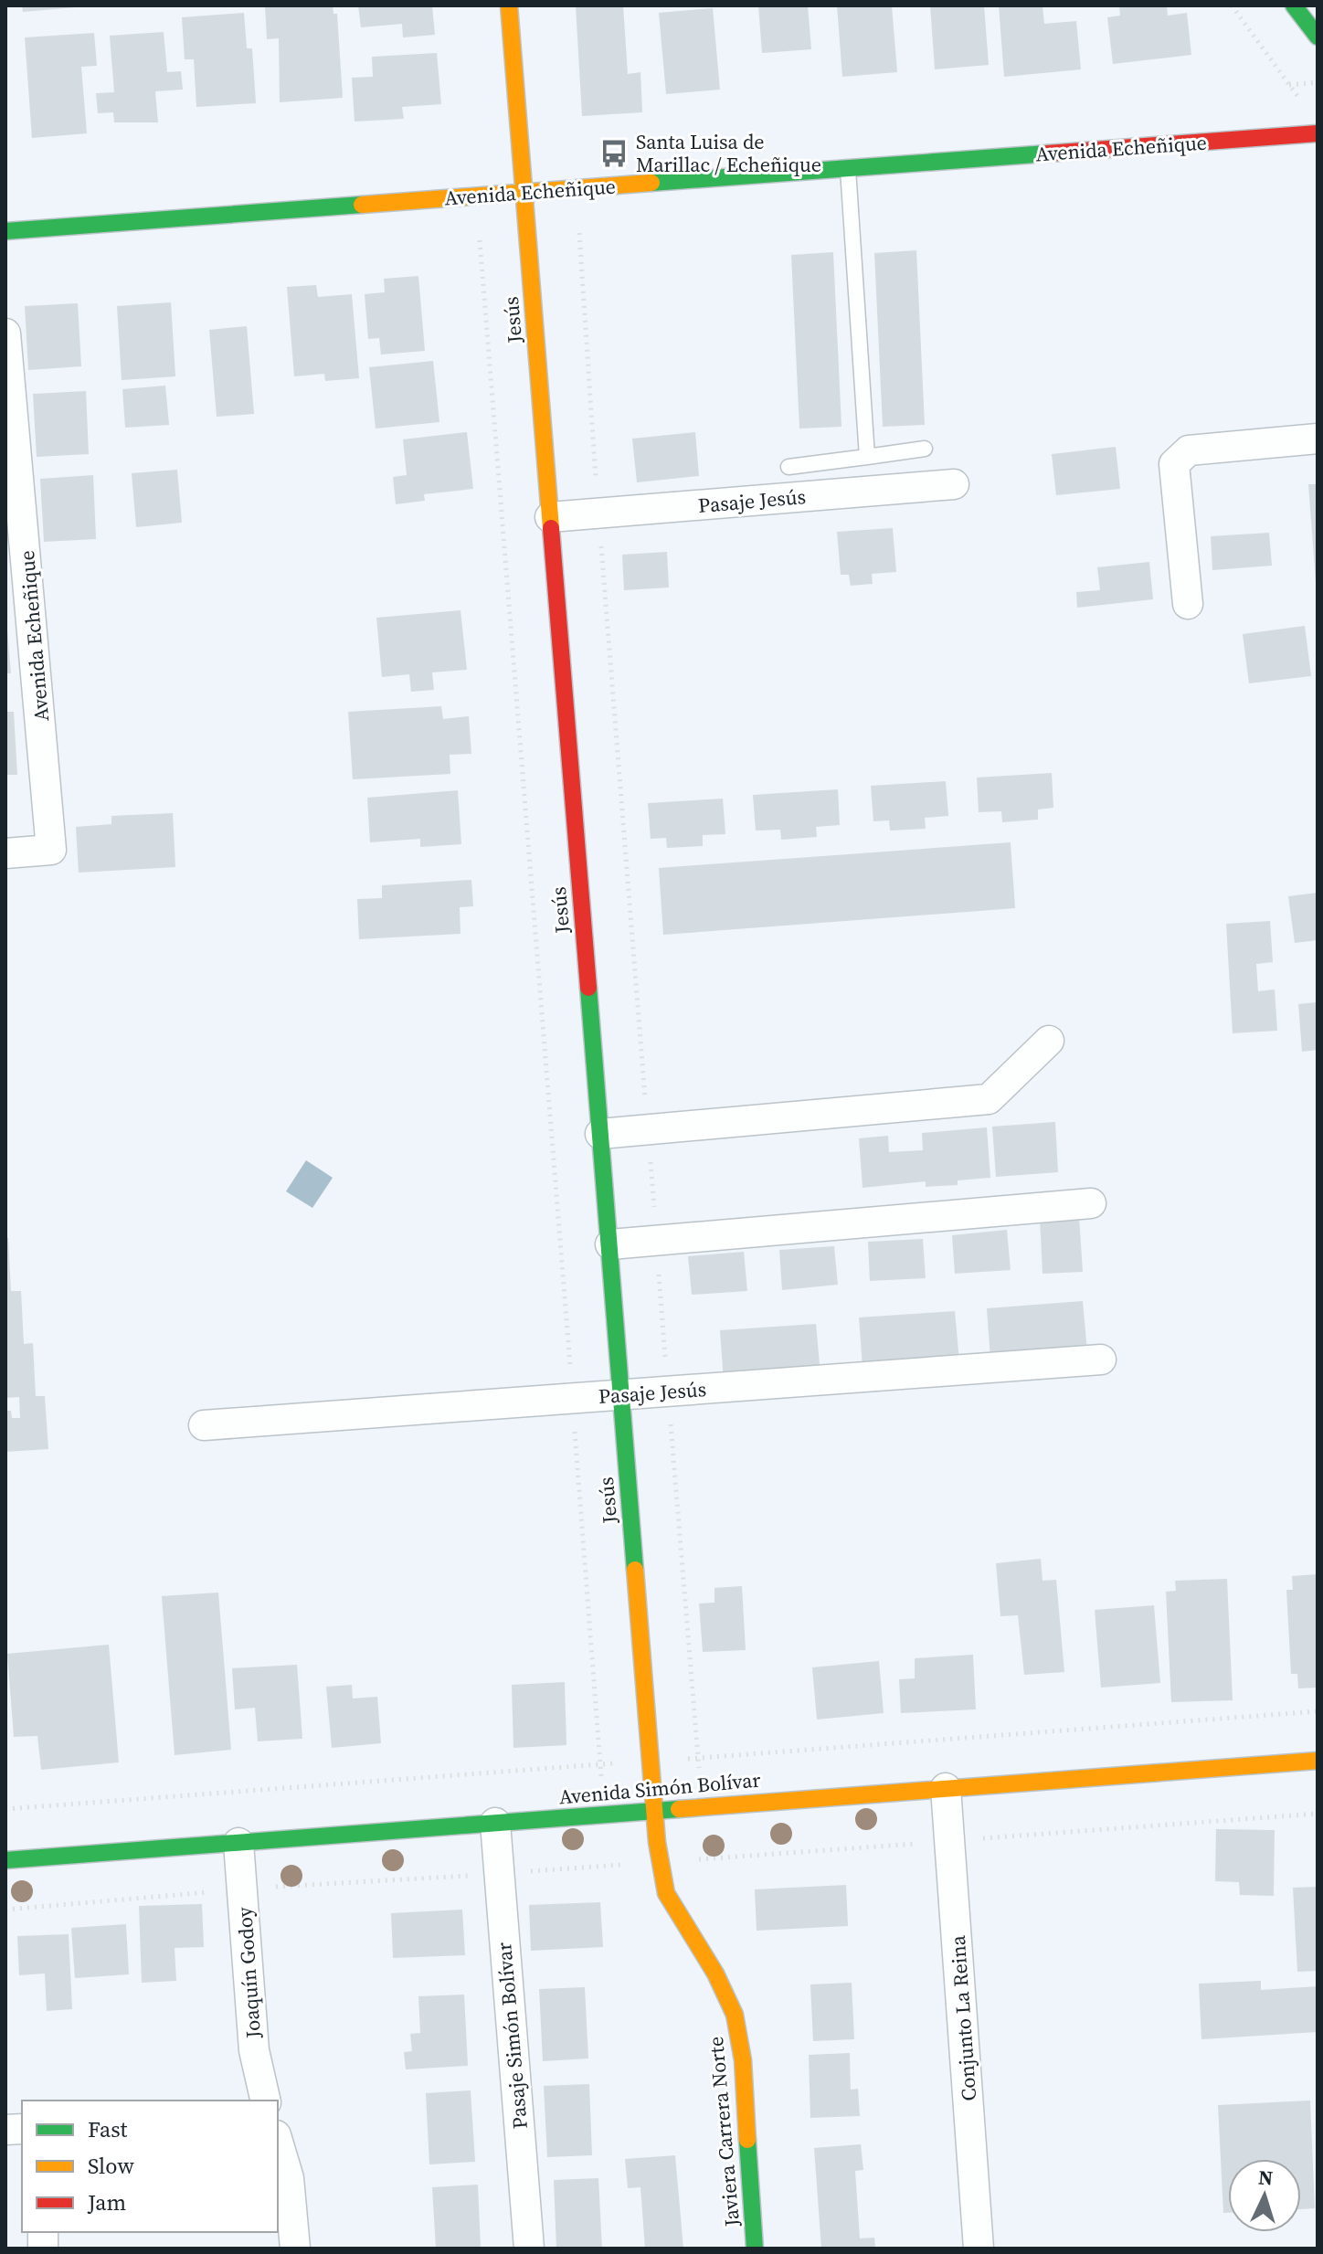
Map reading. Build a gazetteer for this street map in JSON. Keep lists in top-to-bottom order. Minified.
{"streets":{"street":["Avenida Echeñique","Jesús","Pasaje Jesús","Avenida Simón Bolívar","Joaquín Godoy","Conjunto La Reina","Pasaje Simón Bolívar","Javiera Carrera Norte"]},"crossings":[["Avenida Echeñique","Jesús"],["Jesús","Pasaje Jesús"],["Jesús","Avenida Simón Bolívar"],["Jesús","Javiera Carrera Norte"],["Avenida Simón Bolívar","Joaquín Godoy"],["Avenida Simón Bolívar","Conjunto La Reina"],["Avenida Simón Bolívar","Pasaje Simón Bolívar"],["Avenida Simón Bolívar","Javiera Carrera Norte"]],"places":{"bus stop":["Santa Luisa de Marillac / Echeñique"]},"legend":["Fast","Slow","Jam"],"north":"top"}
